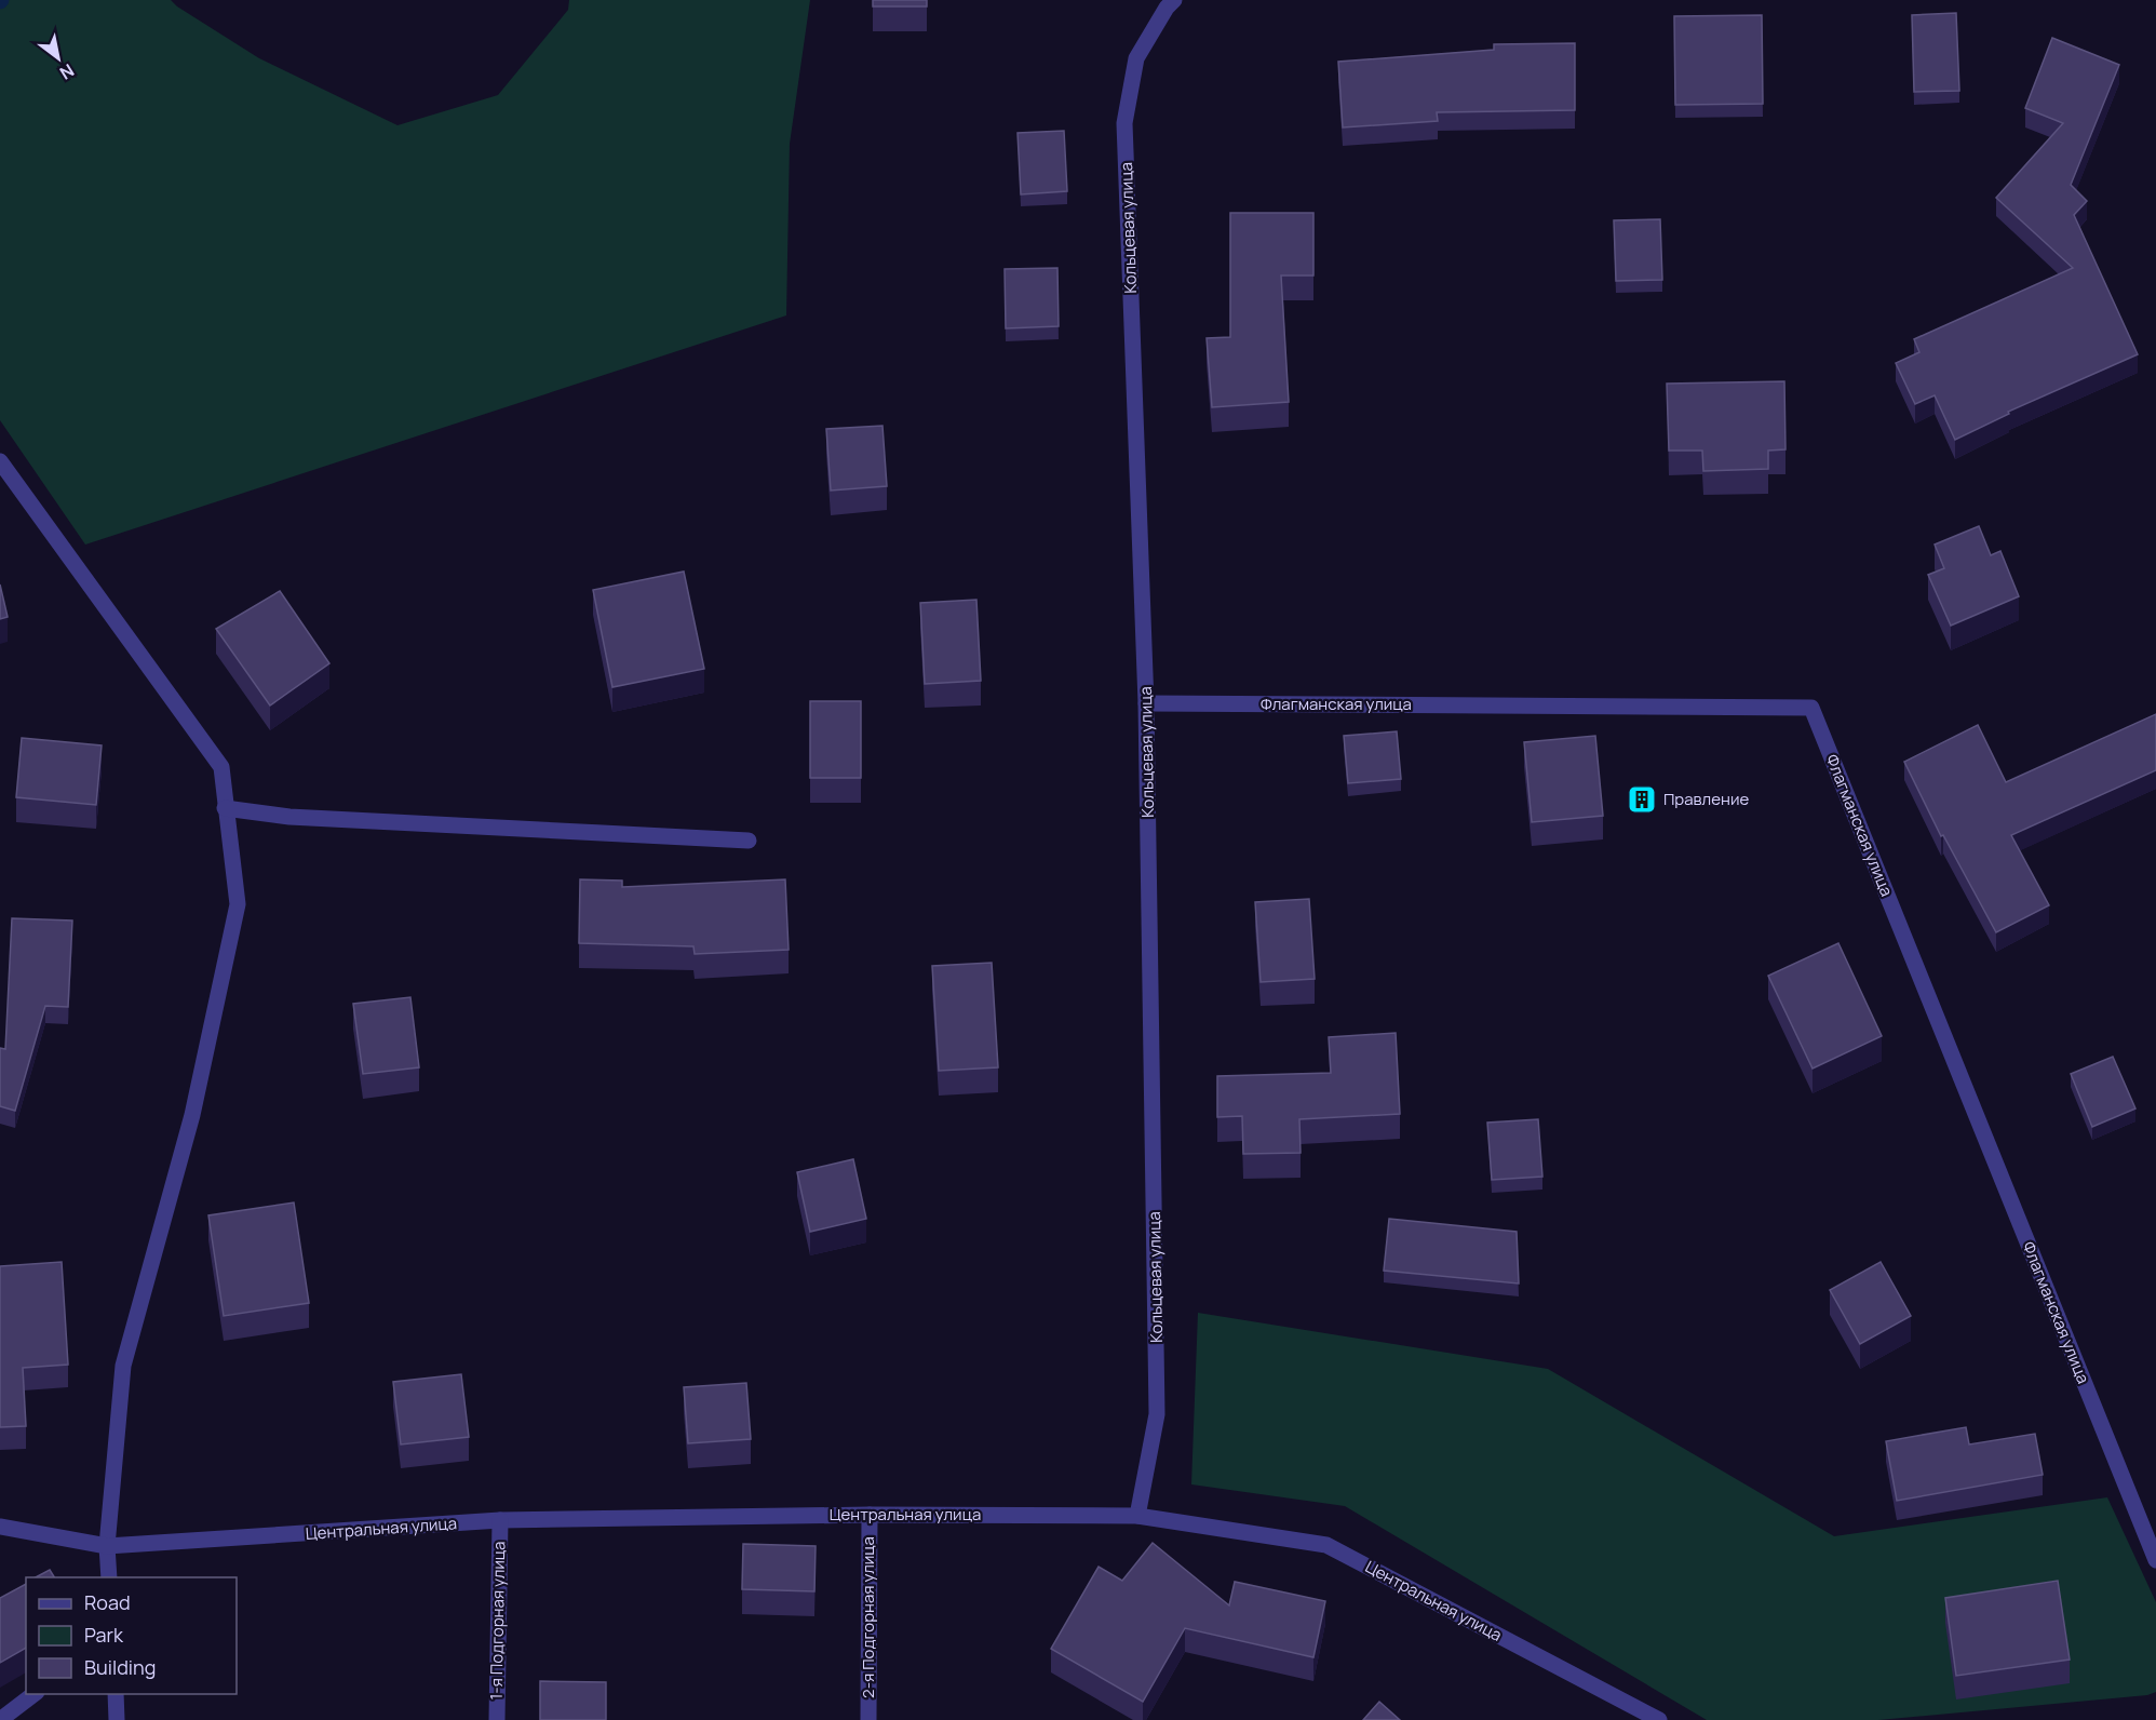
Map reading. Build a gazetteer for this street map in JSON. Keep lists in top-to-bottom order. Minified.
{"streets":{"street":["Кольцевая улица","Флагманская улица","Центральная улица","2-я Подгорная улица","1-я Подгорная улица"]},"crossings":[["Кольцевая улица","Флагманская улица"],["Кольцевая улица","Центральная улица"],["Центральная улица","2-я Подгорная улица"],["Центральная улица","1-я Подгорная улица"]],"places":{"building":["Правление"]},"legend":["Road","Park","Building"],"north":"bottom right"}
